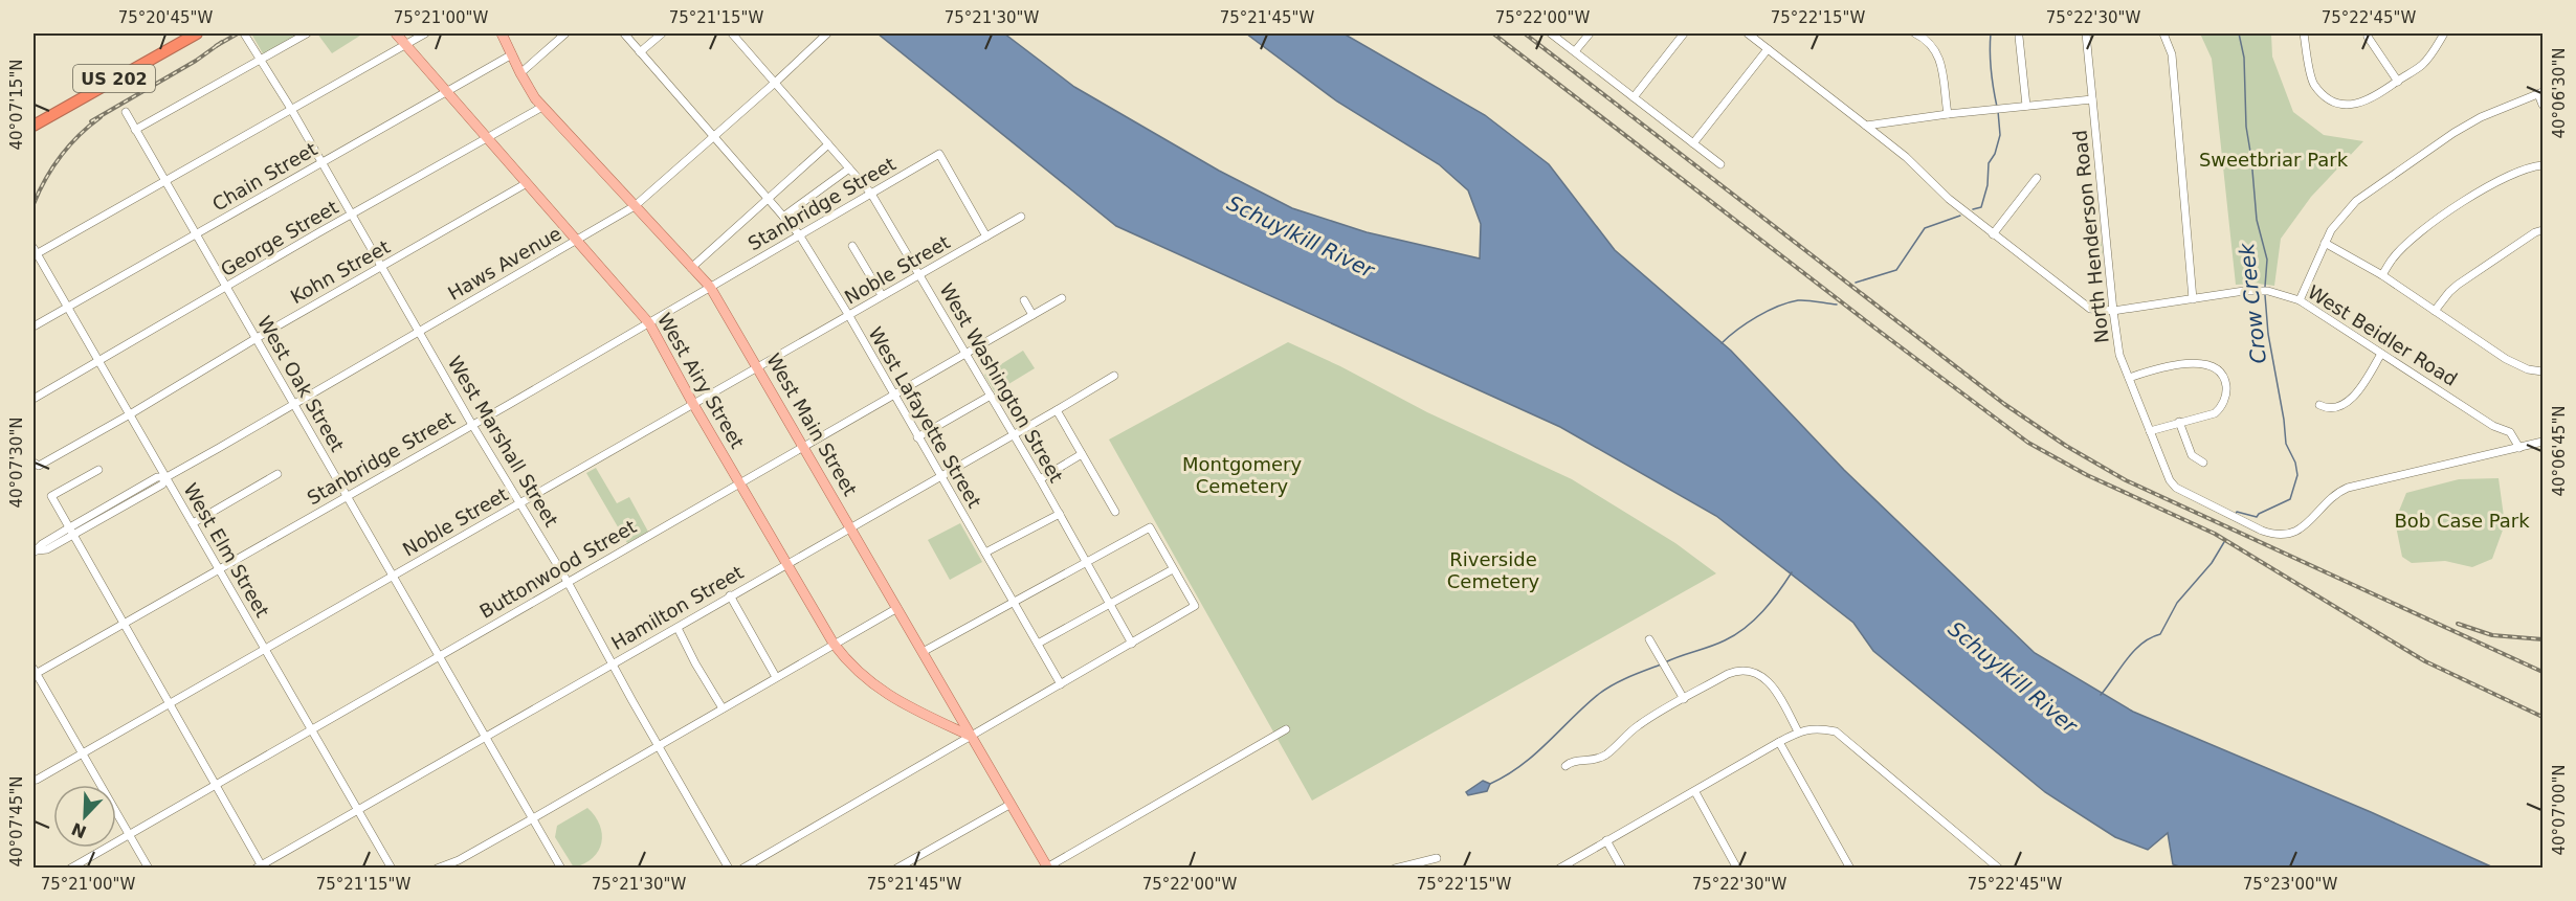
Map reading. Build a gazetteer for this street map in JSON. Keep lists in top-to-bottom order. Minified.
{"streets":{"highway":["US 202"],"main road":["West Airy Street","West Main Street"],"street":["Chain Street","Stanbridge Street","North Henderson Road","George Street","Haws Avenue","Noble Street","Kohn Street","West Beidler Road","West Washington Street","West Oak Street","West Lafayette Street","West Marshall Street","West Elm Street","Buttonwood Street","Hamilton Street"]},"crossings":[["Chain Street","West Airy Street"],["Chain Street","West Oak Street"],["Chain Street","West Main Street"],["Chain Street","West Marshall Street"],["Chain Street","West Elm Street"],["Stanbridge Street","Noble Street"],["Stanbridge Street","West Airy Street"],["Stanbridge Street","West Washington Street"],["Stanbridge Street","West Oak Street"],["Stanbridge Street","West Lafayette Street"],["Stanbridge Street","West Main Street"],["Stanbridge Street","West Marshall Street"],["Stanbridge Street","West Elm Street"],["North Henderson Road","West Beidler Road"],["George Street","West Airy Street"],["George Street","West Oak Street"],["George Street","West Main Street"],["George Street","West Marshall Street"],["George Street","West Elm Street"],["Haws Avenue","West Airy Street"],["Haws Avenue","West Washington Street"],["Haws Avenue","West Oak Street"],["Haws Avenue","West Lafayette Street"],["Haws Avenue","West Main Street"],["Haws Avenue","West Marshall Street"],["Haws Avenue","West Elm Street"],["Noble Street","West Airy Street"],["Noble Street","West Washington Street"],["Noble Street","West Oak Street"],["Noble Street","West Lafayette Street"],["Noble Street","West Main Street"],["Noble Street","West Marshall Street"],["Noble Street","West Elm Street"],["Kohn Street","West Airy Street"],["Kohn Street","West Oak Street"],["Kohn Street","West Marshall Street"],["Kohn Street","West Elm Street"],["West Airy Street","West Main Street"],["West Airy Street","Buttonwood Street"],["West Airy Street","Hamilton Street"],["West Washington Street","Buttonwood Street"],["West Washington Street","Hamilton Street"],["West Oak Street","Buttonwood Street"],["West Oak Street","Hamilton Street"],["West Lafayette Street","Buttonwood Street"],["West Lafayette Street","Hamilton Street"],["West Main Street","Buttonwood Street"],["West Main Street","Hamilton Street"],["West Marshall Street","Buttonwood Street"],["West Marshall Street","Hamilton Street"],["West Elm Street","Buttonwood Street"],["West Elm Street","Hamilton Street"]],"water":["Schuylkill River","Crow Creek"],"parks":["Sweetbriar Park","Montgomery Cemetery","Bob Case Park","Riverside Cemetery"],"north":"bottom left","coordinates":["75°20'45\"W","75°21'00\"W","75°21'15\"W","75°21'30\"W","75°21'45\"W","75°22'00\"W","75°22'15\"W","75°22'30\"W","75°22'45\"W","40°06'30\"N","40°07'15\"N","40°06'45\"N","40°07'30\"N","40°07'00\"N","40°07'45\"N","75°23'00\"W"]}
